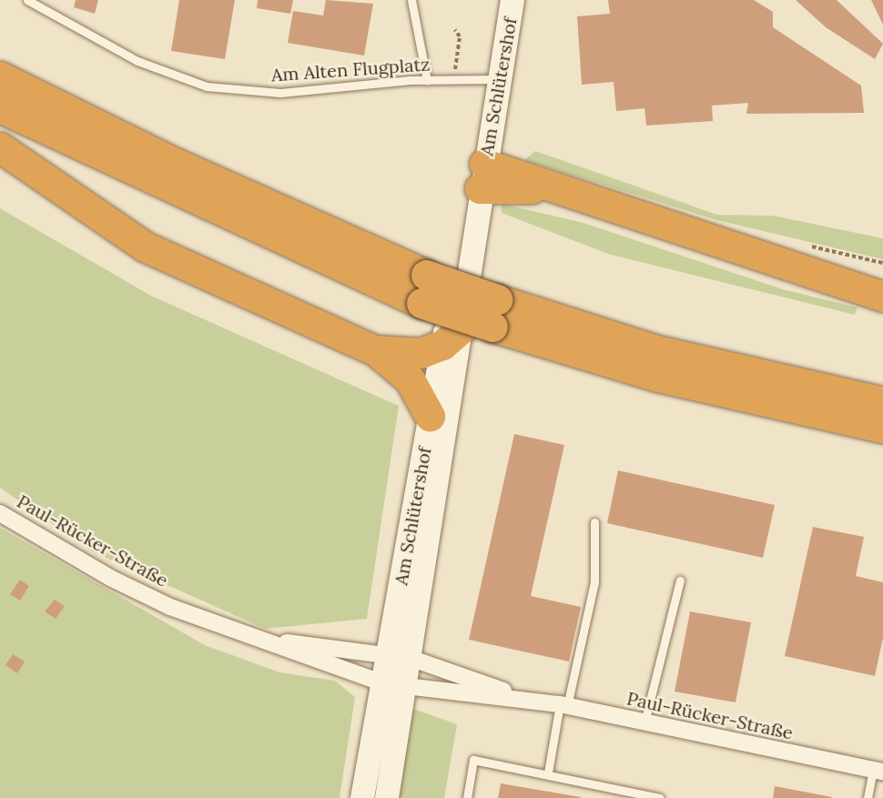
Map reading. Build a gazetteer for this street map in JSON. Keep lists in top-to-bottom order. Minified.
{"streets":{"street":["Am Schlütershof","Paul-Rücker-Straße"],"lane":["Am Alten Flugplatz"]},"crossings":[["Am Alten Flugplatz","Am Schlütershof"],["Am Schlütershof","Paul-Rücker-Straße"]]}
